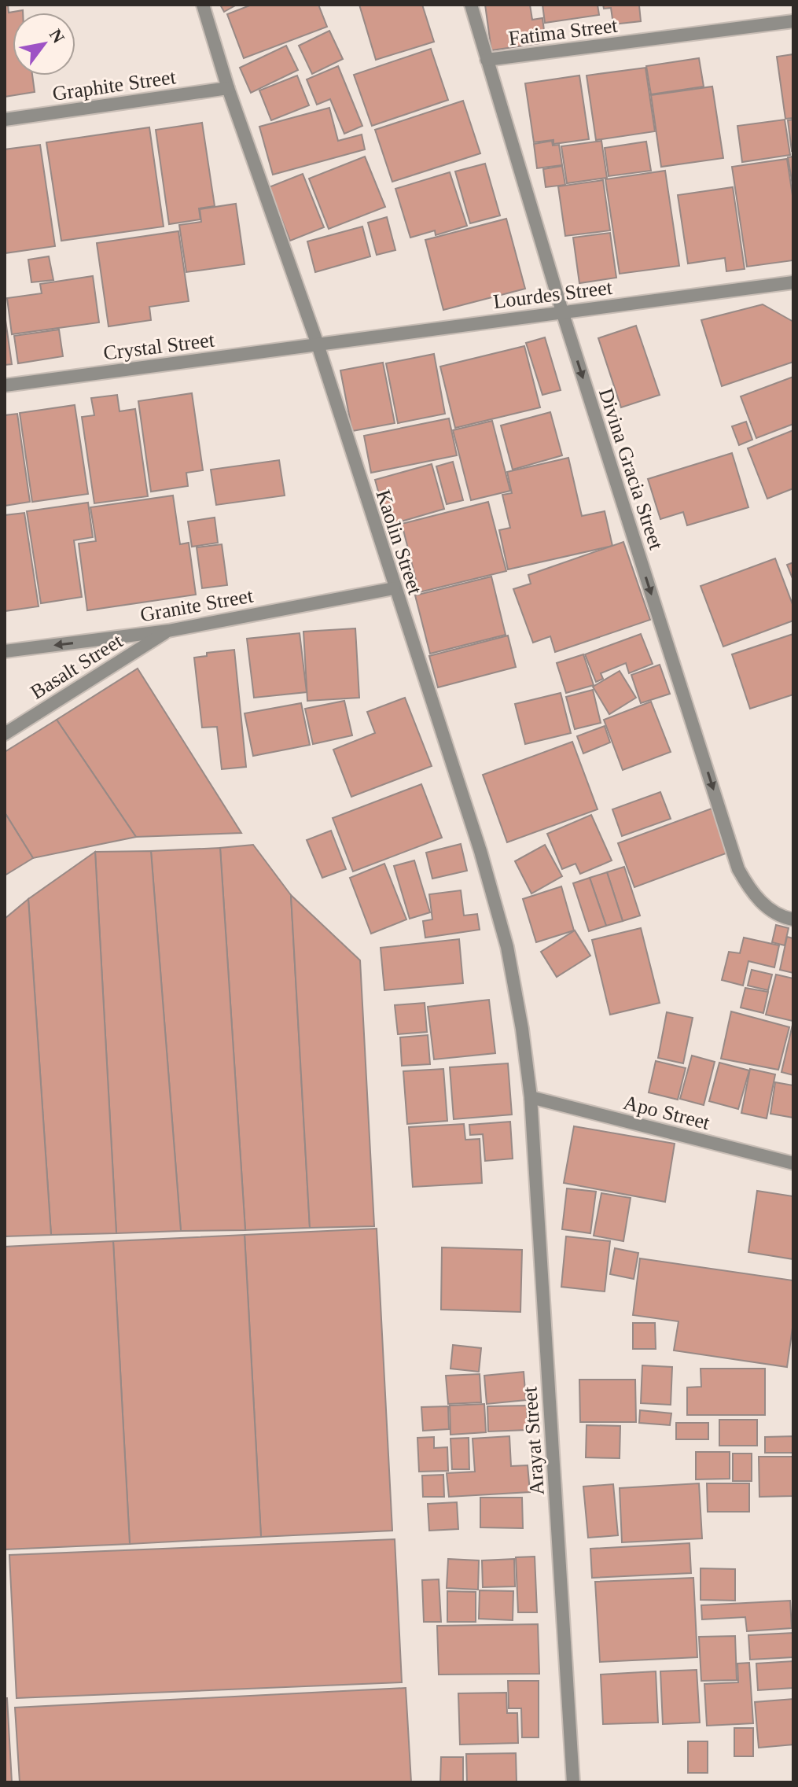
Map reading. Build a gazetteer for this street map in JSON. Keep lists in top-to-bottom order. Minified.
{"streets":{"street":["Fatima Street","Graphite Street","Lourdes Street","Crystal Street","Divina Gracia Street","Kaolin Street","Granite Street","Basalt Street","Apo Street","Arayat Street"]},"crossings":[["Fatima Street","Divina Gracia Street"],["Graphite Street","Kaolin Street"],["Lourdes Street","Crystal Street"],["Lourdes Street","Divina Gracia Street"],["Lourdes Street","Kaolin Street"],["Crystal Street","Kaolin Street"],["Kaolin Street","Granite Street"],["Kaolin Street","Apo Street"],["Kaolin Street","Arayat Street"],["Granite Street","Basalt Street"],["Apo Street","Arayat Street"]],"one_way":["Divina Gracia Street","Granite Street"],"north":"top right"}
